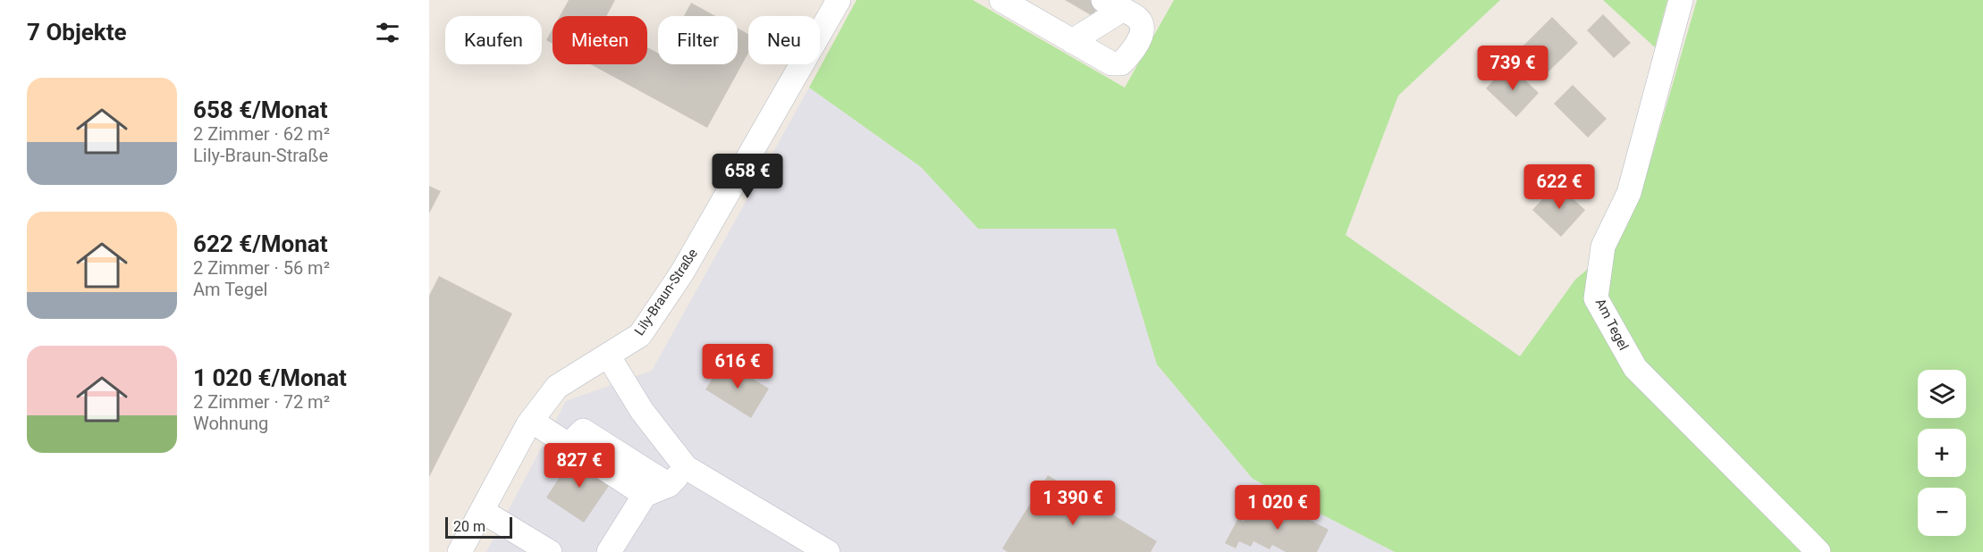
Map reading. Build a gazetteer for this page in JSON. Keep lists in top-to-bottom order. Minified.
{"streets":{"street":["Lily-Braun-Straße","Am Tegel"]},"scale_bar":"20 m","page":{"heading":"7 Objekte","chip":["Kaufen","Mieten","Filter","Neu"],"price":["739 €","658 €","622 €","616 €","827 €","1 390 €","1 020 €"],"list":[{"name":"658 €/Monat","note":"2 Zimmer · 62 m² · Lily-Braun-Straße"},{"name":"622 €/Monat","note":"2 Zimmer · 56 m² · Am Tegel"},{"name":"1 020 €/Monat","note":"2 Zimmer · 72 m² · Wohnung"}],"map_buttons":["+","−"],"scale":"20 m"}}
